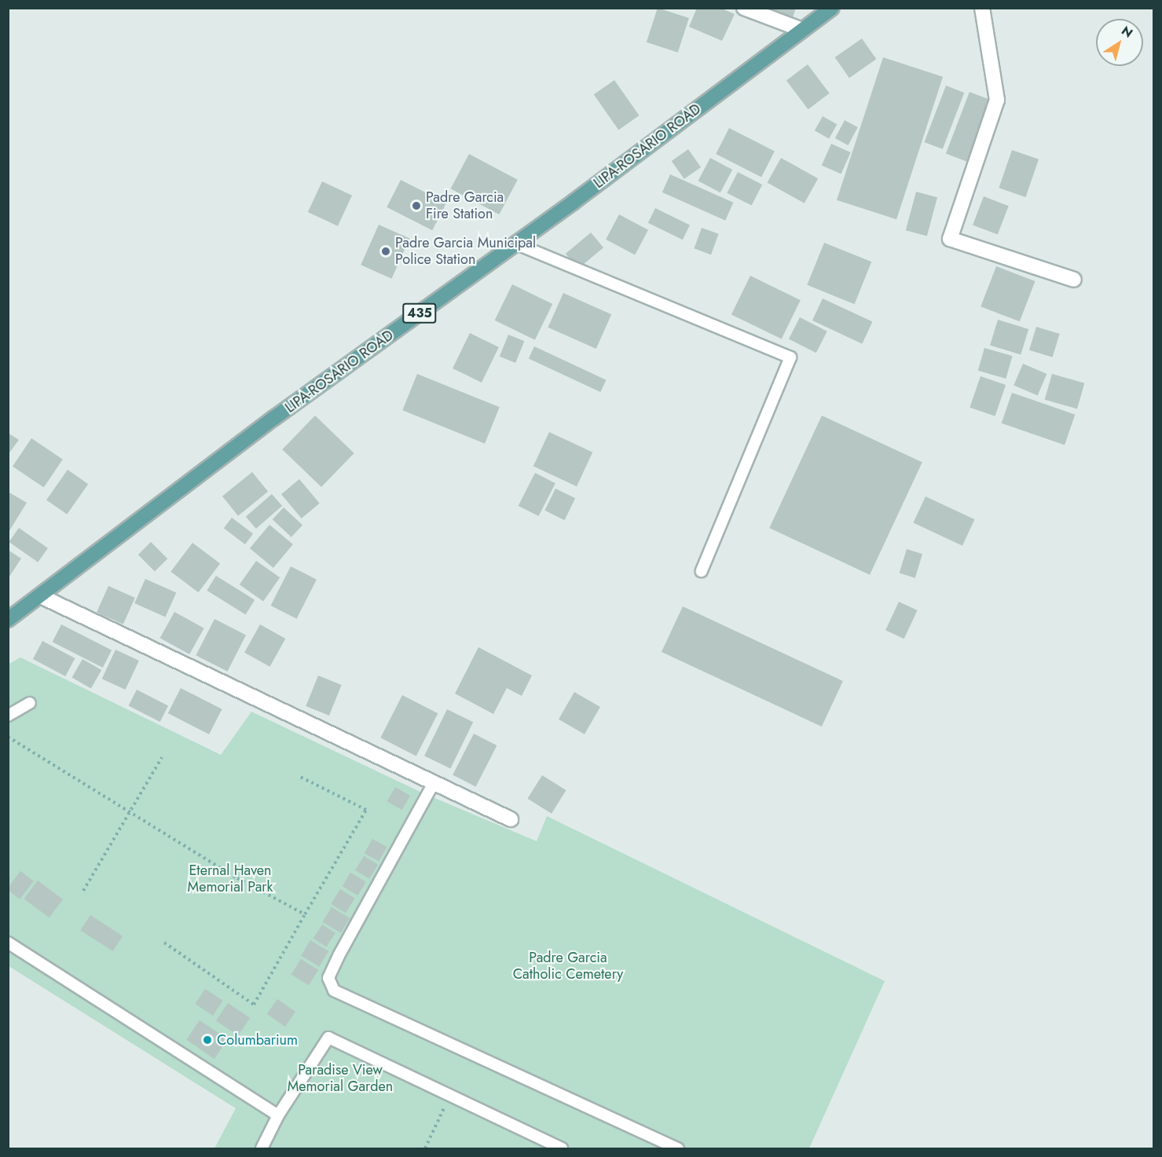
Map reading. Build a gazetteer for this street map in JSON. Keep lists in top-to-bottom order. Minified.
{"streets":{"main road":["LIPA-ROSARIO ROAD","435"]},"parks":["Eternal Haven Memorial Park","Padre Garcia Catholic Cemetery","Paradise View Memorial Garden"],"places":["Padre Garcia Fire Station","Padre Garcia Municipal Police Station","Columbarium"],"north":"top right"}
